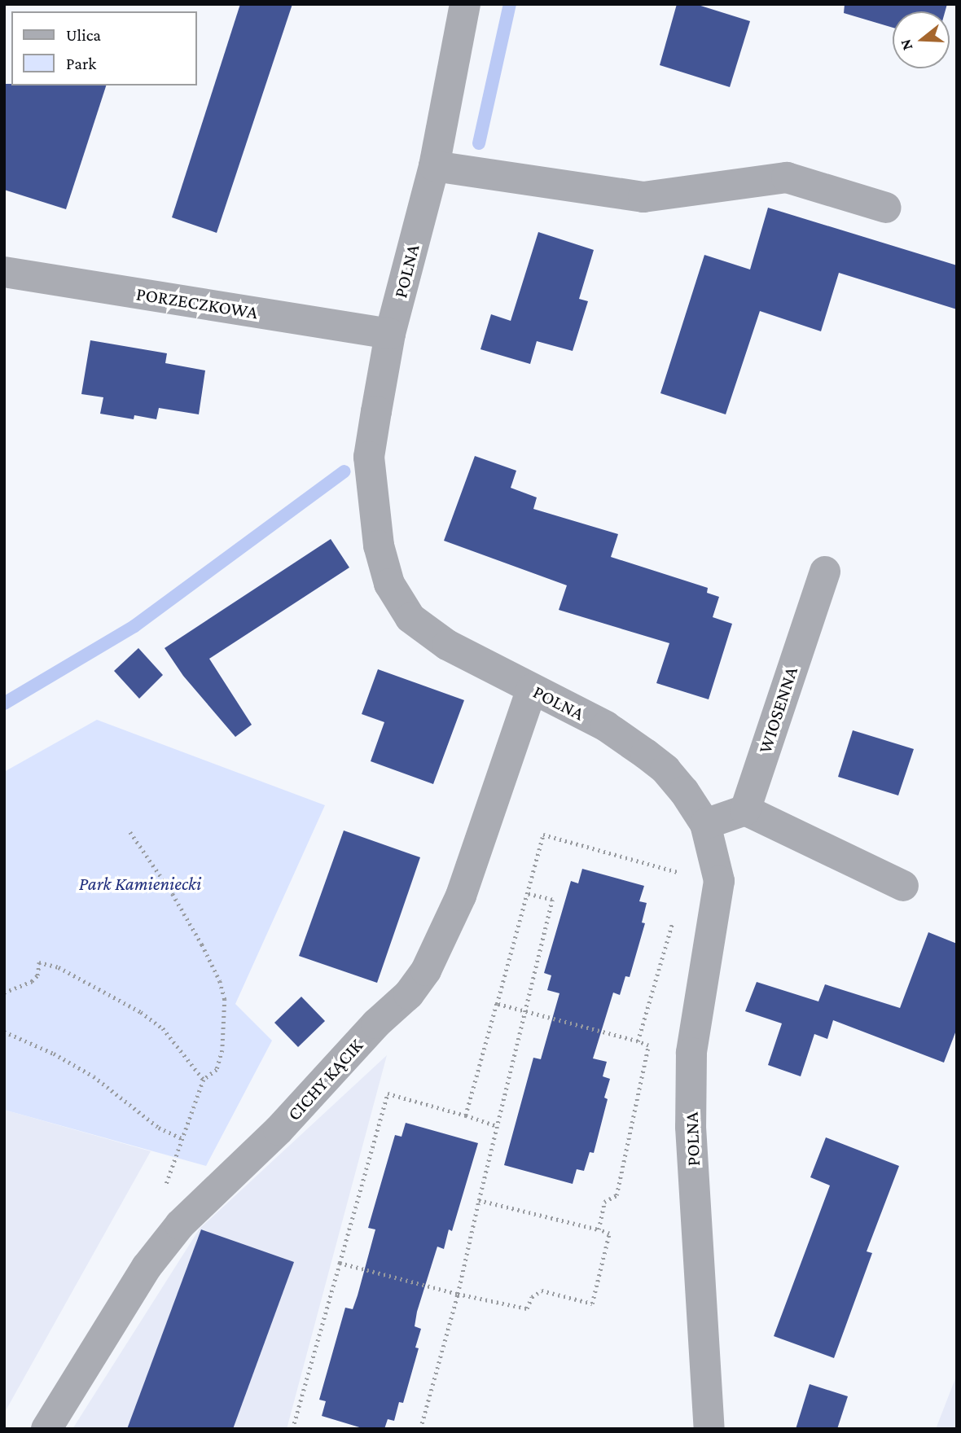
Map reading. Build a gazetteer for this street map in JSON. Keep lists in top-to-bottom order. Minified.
{"streets":{"street":["POLNA","PORZECZKOWA","WIOSENNA","CICHY KĄCIK"]},"crossings":[["POLNA","PORZECZKOWA"],["POLNA","CICHY KĄCIK"]],"parks":["Park Kamieniecki"],"legend":["Ulica","Park"],"north":"left"}
